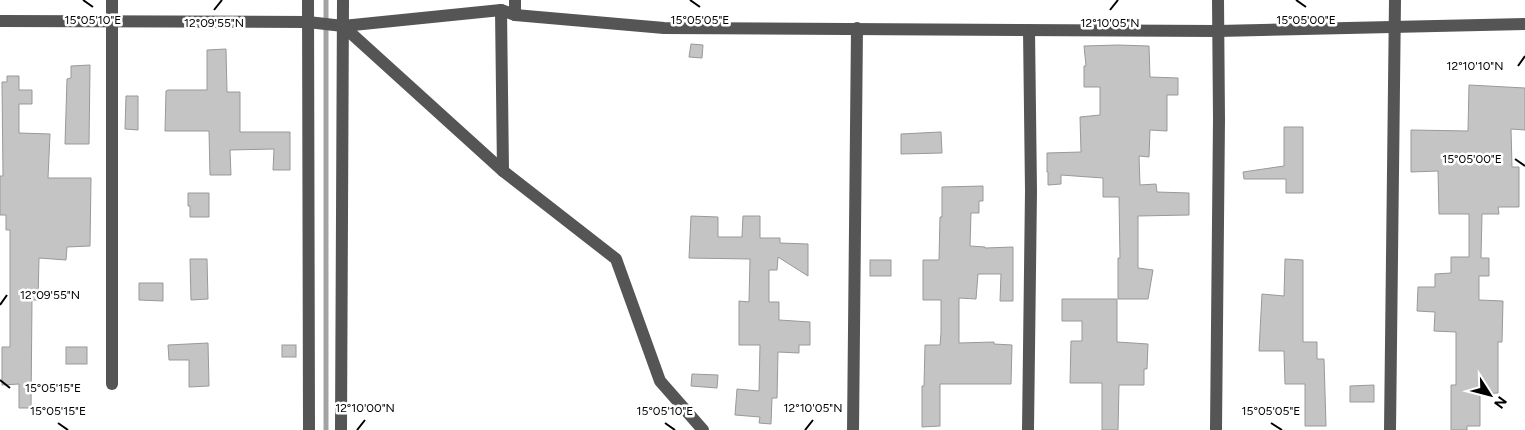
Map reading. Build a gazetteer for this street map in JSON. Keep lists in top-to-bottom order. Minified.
{"north":"bottom right","coordinates":["15°05'10\"E","15°05'05\"E","15°05'00\"E","12°09'55\"N","12°10'05\"N","12°10'10\"N","15°05'15\"E","12°10'00\"N"]}
